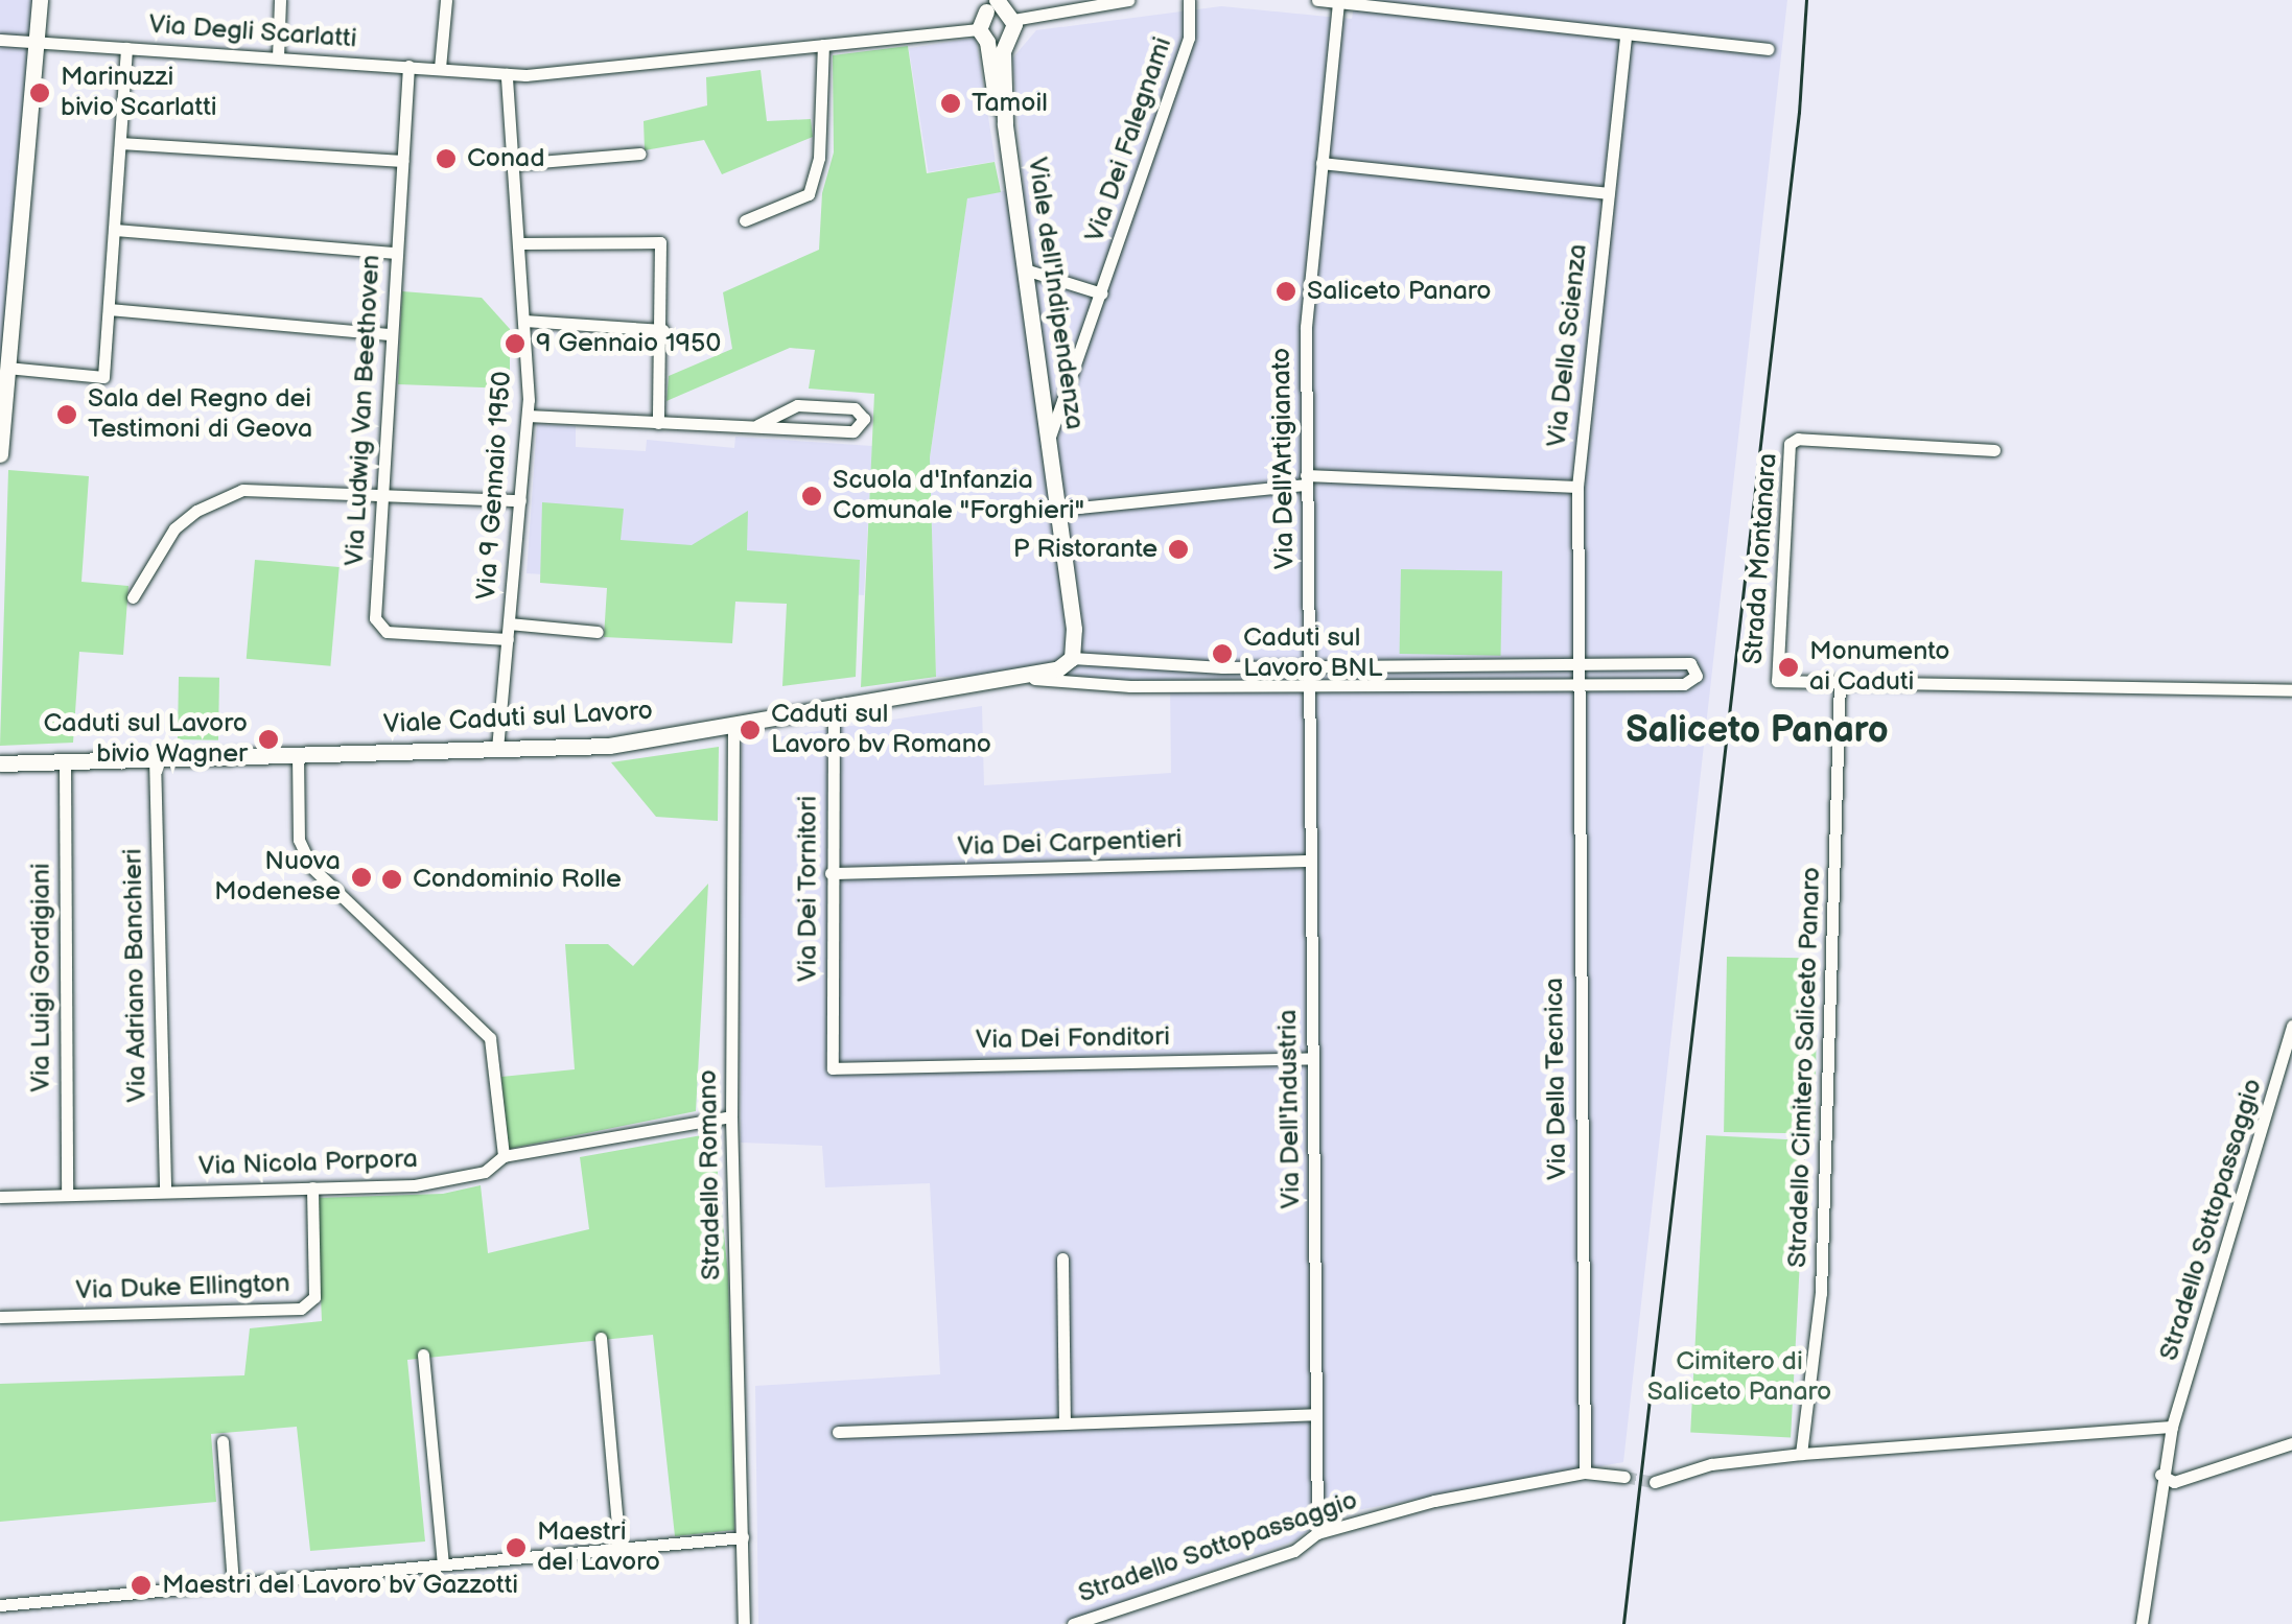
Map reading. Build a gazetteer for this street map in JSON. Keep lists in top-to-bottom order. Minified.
{"streets":{"street":["Via Degli Scarlatti","Via Dei Falegnami","Viale dell'Indipendenza","Via Della Scienza","Via Ludwig Van Beethoven","Via Dell'Artigianato","Via 9 Gennaio 1950","Strada Montanara","Viale Caduti sul Lavoro","Via Dei Carpentieri","Via Dei Tornitori","Via Adriano Banchieri","Via Luigi Gordigiani","Via Dei Fonditori","Stradello Cimitero Saliceto Panaro","Via Della Tecnica","Via Dell'Industria","Via Nicola Porpora","Stradello Romano","Stradello Sottopassaggio","Via Duke Ellington"]},"crossings":[["Via Degli Scarlatti","Via Ludwig Van Beethoven"],["Via Degli Scarlatti","Via 9 Gennaio 1950"],["Via Dei Falegnami","Viale dell'Indipendenza"],["Viale dell'Indipendenza","Viale Caduti sul Lavoro"],["Via Della Scienza","Viale Caduti sul Lavoro"],["Via Ludwig Van Beethoven","Via 9 Gennaio 1950"],["Via Dell'Artigianato","Viale Caduti sul Lavoro"],["Via 9 Gennaio 1950","Viale Caduti sul Lavoro"],["Strada Montanara","Stradello Cimitero Saliceto Panaro"],["Viale Caduti sul Lavoro","Via Dei Tornitori"],["Viale Caduti sul Lavoro","Via Adriano Banchieri"],["Viale Caduti sul Lavoro","Via Luigi Gordigiani"],["Viale Caduti sul Lavoro","Via Della Tecnica"],["Viale Caduti sul Lavoro","Via Dell'Industria"],["Viale Caduti sul Lavoro","Stradello Romano"],["Via Dei Carpentieri","Via Dei Tornitori"],["Via Dei Carpentieri","Via Dell'Industria"],["Via Dei Tornitori","Via Dei Fonditori"],["Via Adriano Banchieri","Via Nicola Porpora"],["Via Luigi Gordigiani","Via Nicola Porpora"],["Via Dei Fonditori","Via Dell'Industria"],["Via Della Tecnica","Stradello Sottopassaggio"],["Via Dell'Industria","Stradello Sottopassaggio"],["Via Nicola Porpora","Stradello Romano"],["Via Nicola Porpora","Via Duke Ellington"]],"districts":["Saliceto Panaro"],"parks":["Cimitero di Saliceto Panaro"],"places":["Marinuzzi bivio Scarlatti","Tamoil","Conad","Saliceto Panaro","9 Gennaio 1950","Sala del Regno dei Testimoni di Geova","Scuola d'Infanzia Comunale \"Forghieri\"","P Ristorante","Caduti sul Lavoro BNL","Monumento ai Caduti","Caduti sul Lavoro bv Romano","Caduti sul Lavoro bivio Wagner","Nuova Modenese","Condominio Rolle","Maestri del Lavoro","Maestri del Lavoro bv Gazzotti"]}
